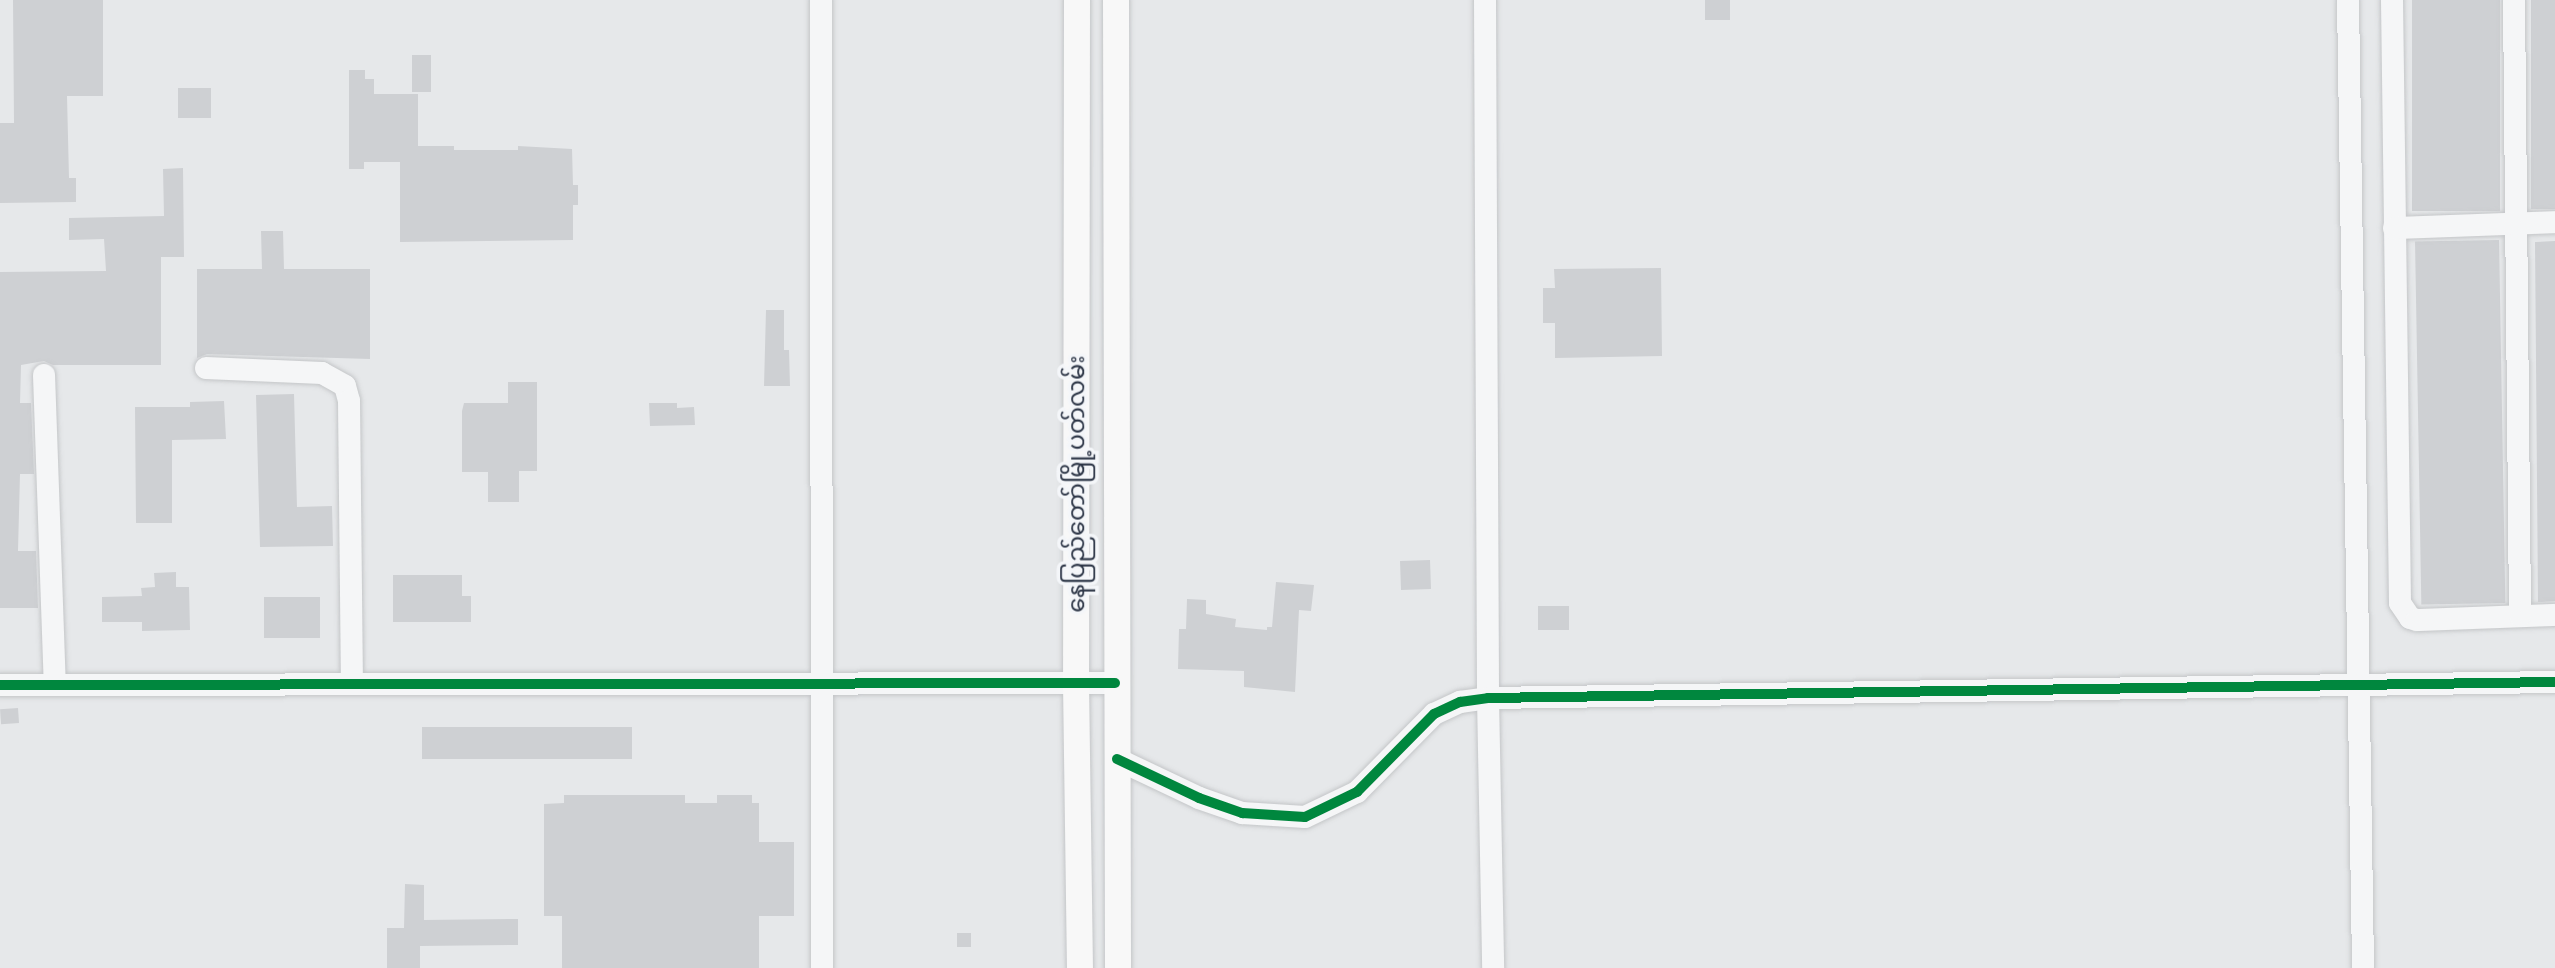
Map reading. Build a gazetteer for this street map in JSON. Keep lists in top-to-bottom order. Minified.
{"streets":{"main road":["နေပြည်တော်မြို့ပတ်လမ်း"]}}
